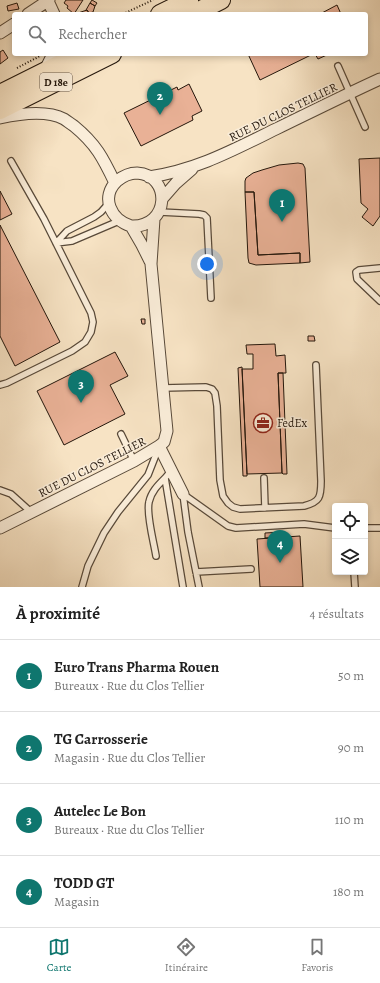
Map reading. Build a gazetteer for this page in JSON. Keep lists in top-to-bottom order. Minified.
{"streets":{"main road":["D 18e"],"street":["RUE DU CLOS TELLIER"]},"places":{"office":["FedEx"]},"page":{"search":"Rechercher","pins":["2","1","3","4"],"heading":["À proximité","4 résultats"],"list":[{"mark":"1","name":"Euro Trans Pharma Rouen","note":"Bureaux · Rue du Clos Tellier","value":"50 m"},{"mark":"2","name":"TG Carrosserie","note":"Magasin · Rue du Clos Tellier","value":"90 m"},{"mark":"3","name":"Autelec Le Bon","note":"Bureaux · Rue du Clos Tellier","value":"110 m"},{"mark":"4","name":"TODD GT","note":"Magasin","value":"180 m"}],"nav":["Carte","Itinéraire","Favoris"]}}
